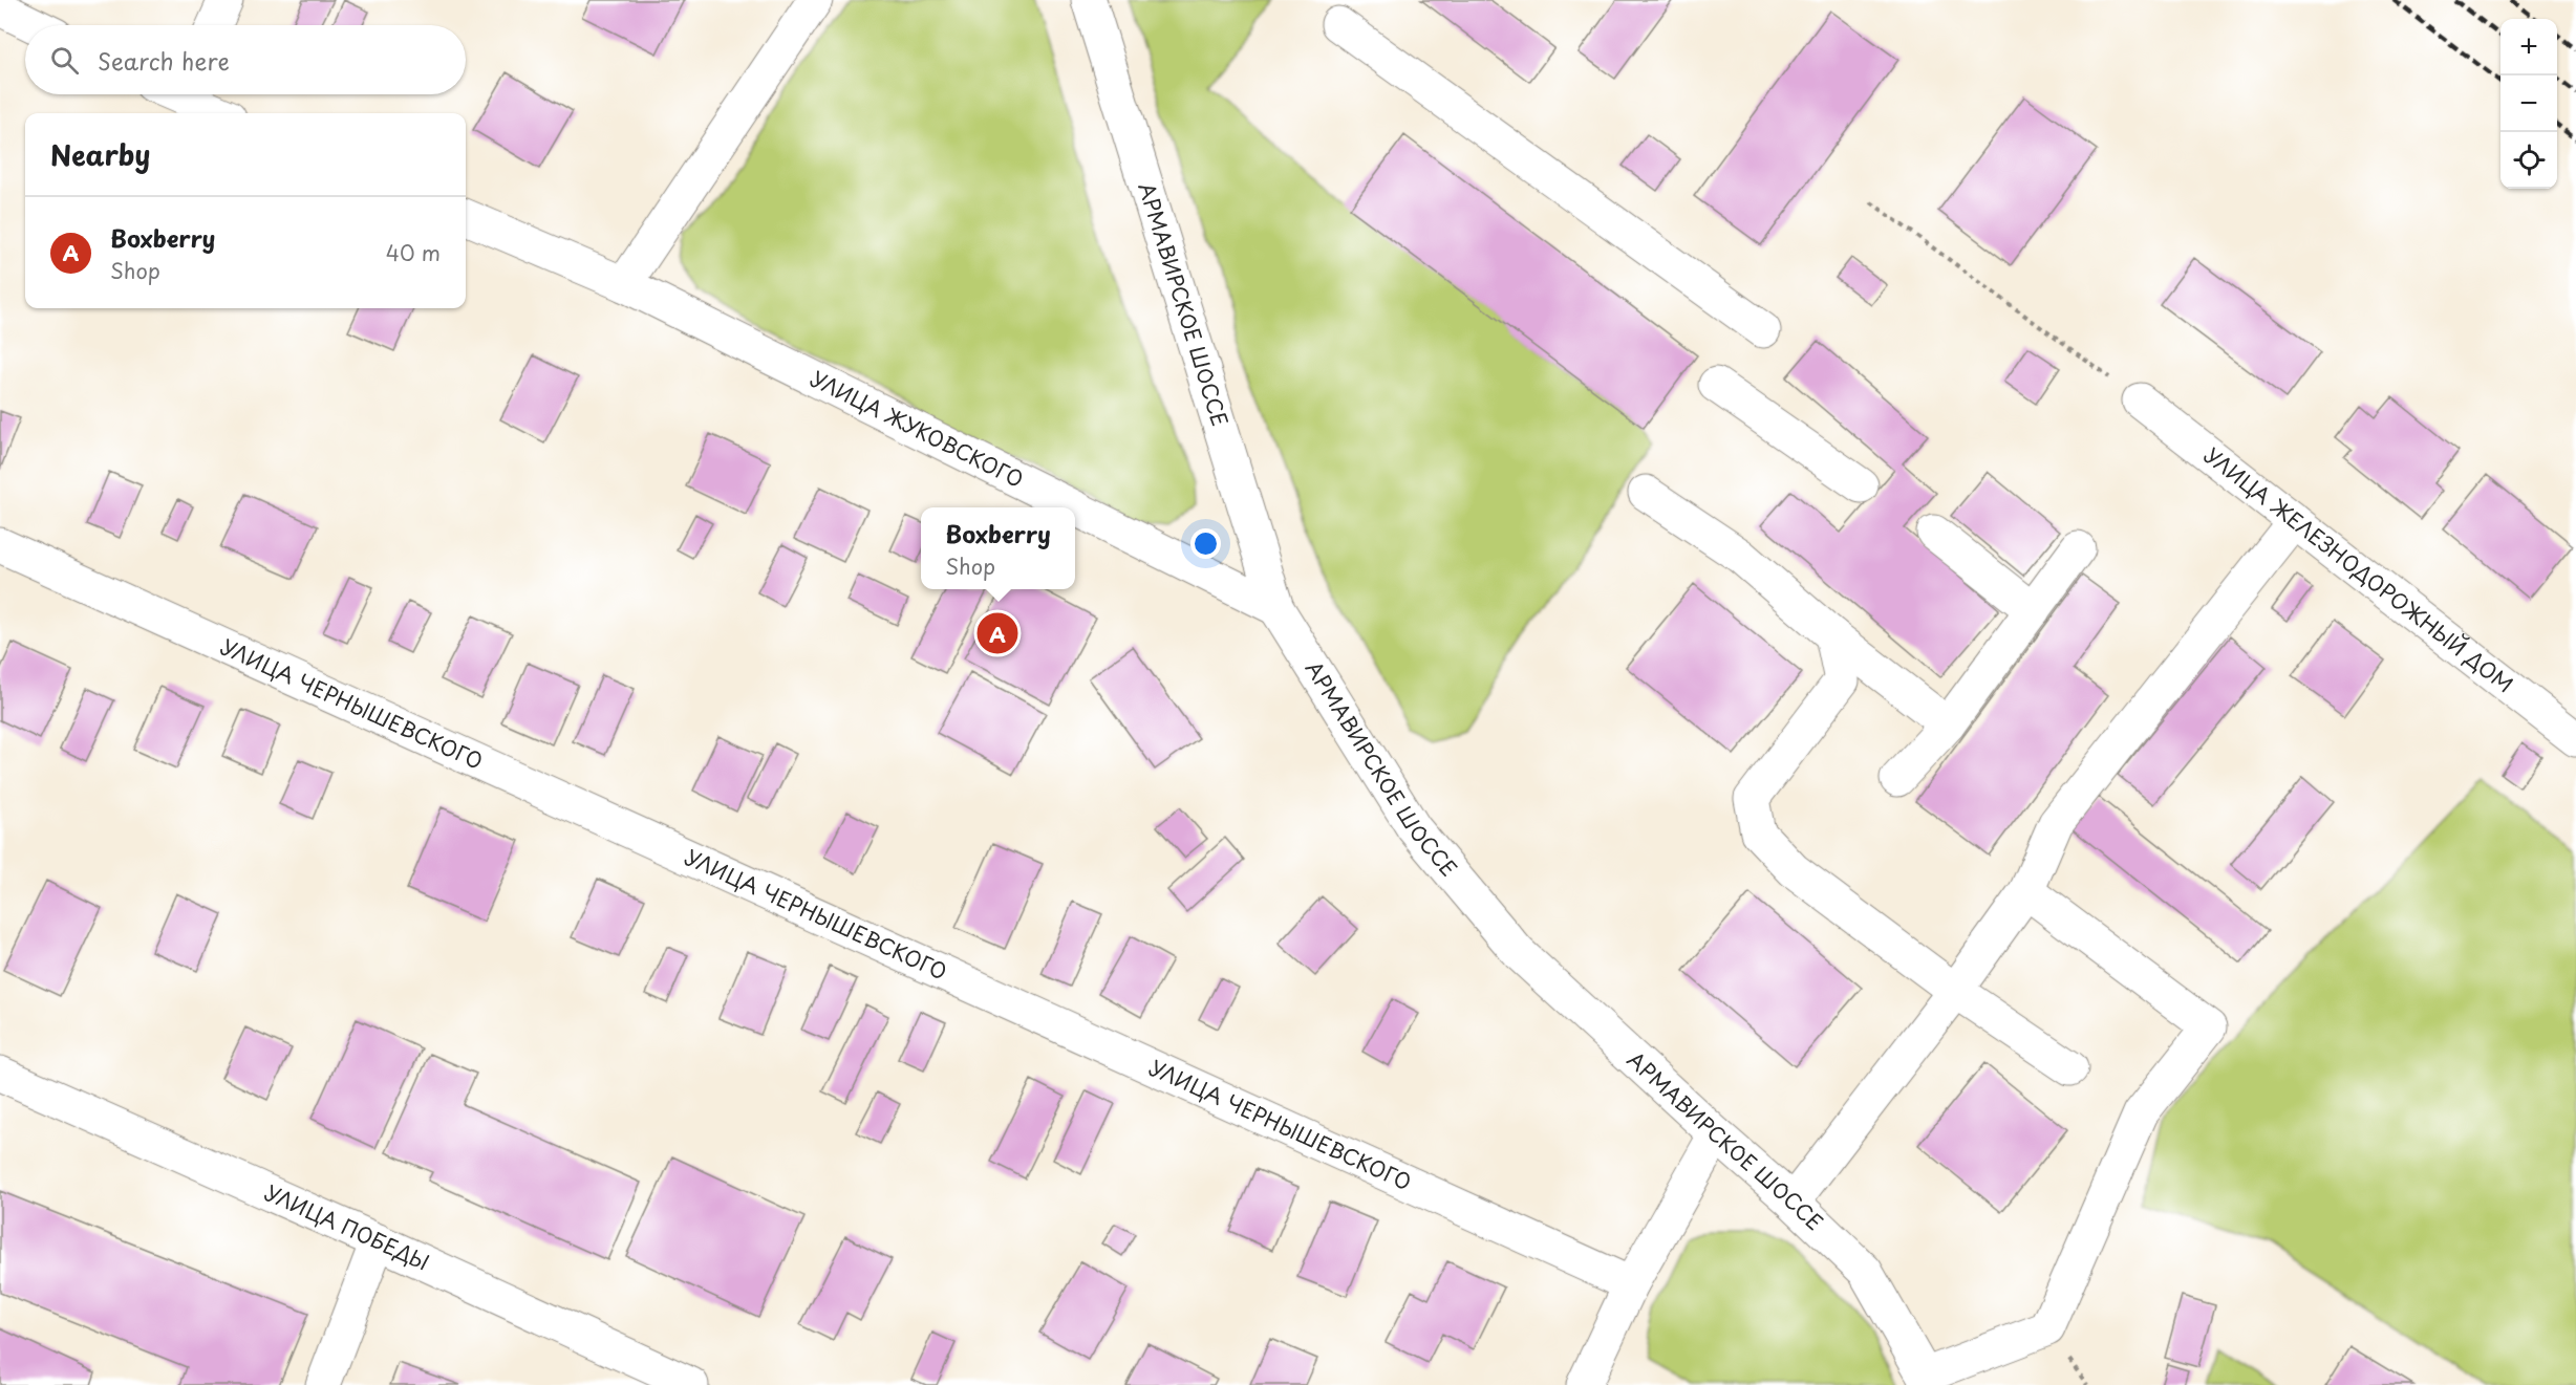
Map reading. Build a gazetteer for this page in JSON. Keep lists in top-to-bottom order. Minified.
{"streets":{"street":["АРМАВИРСКОЕ ШОССЕ","УЛИЦА ЖУКОВСКОГО","УЛИЦА ЖЕЛЕЗНОДОРОЖНЫЙ ДОМ","УЛИЦА ЧЕРНЫШЕВСКОГО","УЛИЦА ПОБЕДЫ"]},"crossings":[["АРМАВИРСКОЕ ШОССЕ","УЛИЦА ЖУКОВСКОГО"]],"page":{"map_buttons":["+","−"],"search":"Search here","heading":"Nearby","list":[{"mark":"A","name":"Boxberry","note":"Shop","value":"40 m"}],"popup":["Boxberry","Shop"],"pins":"A"}}
